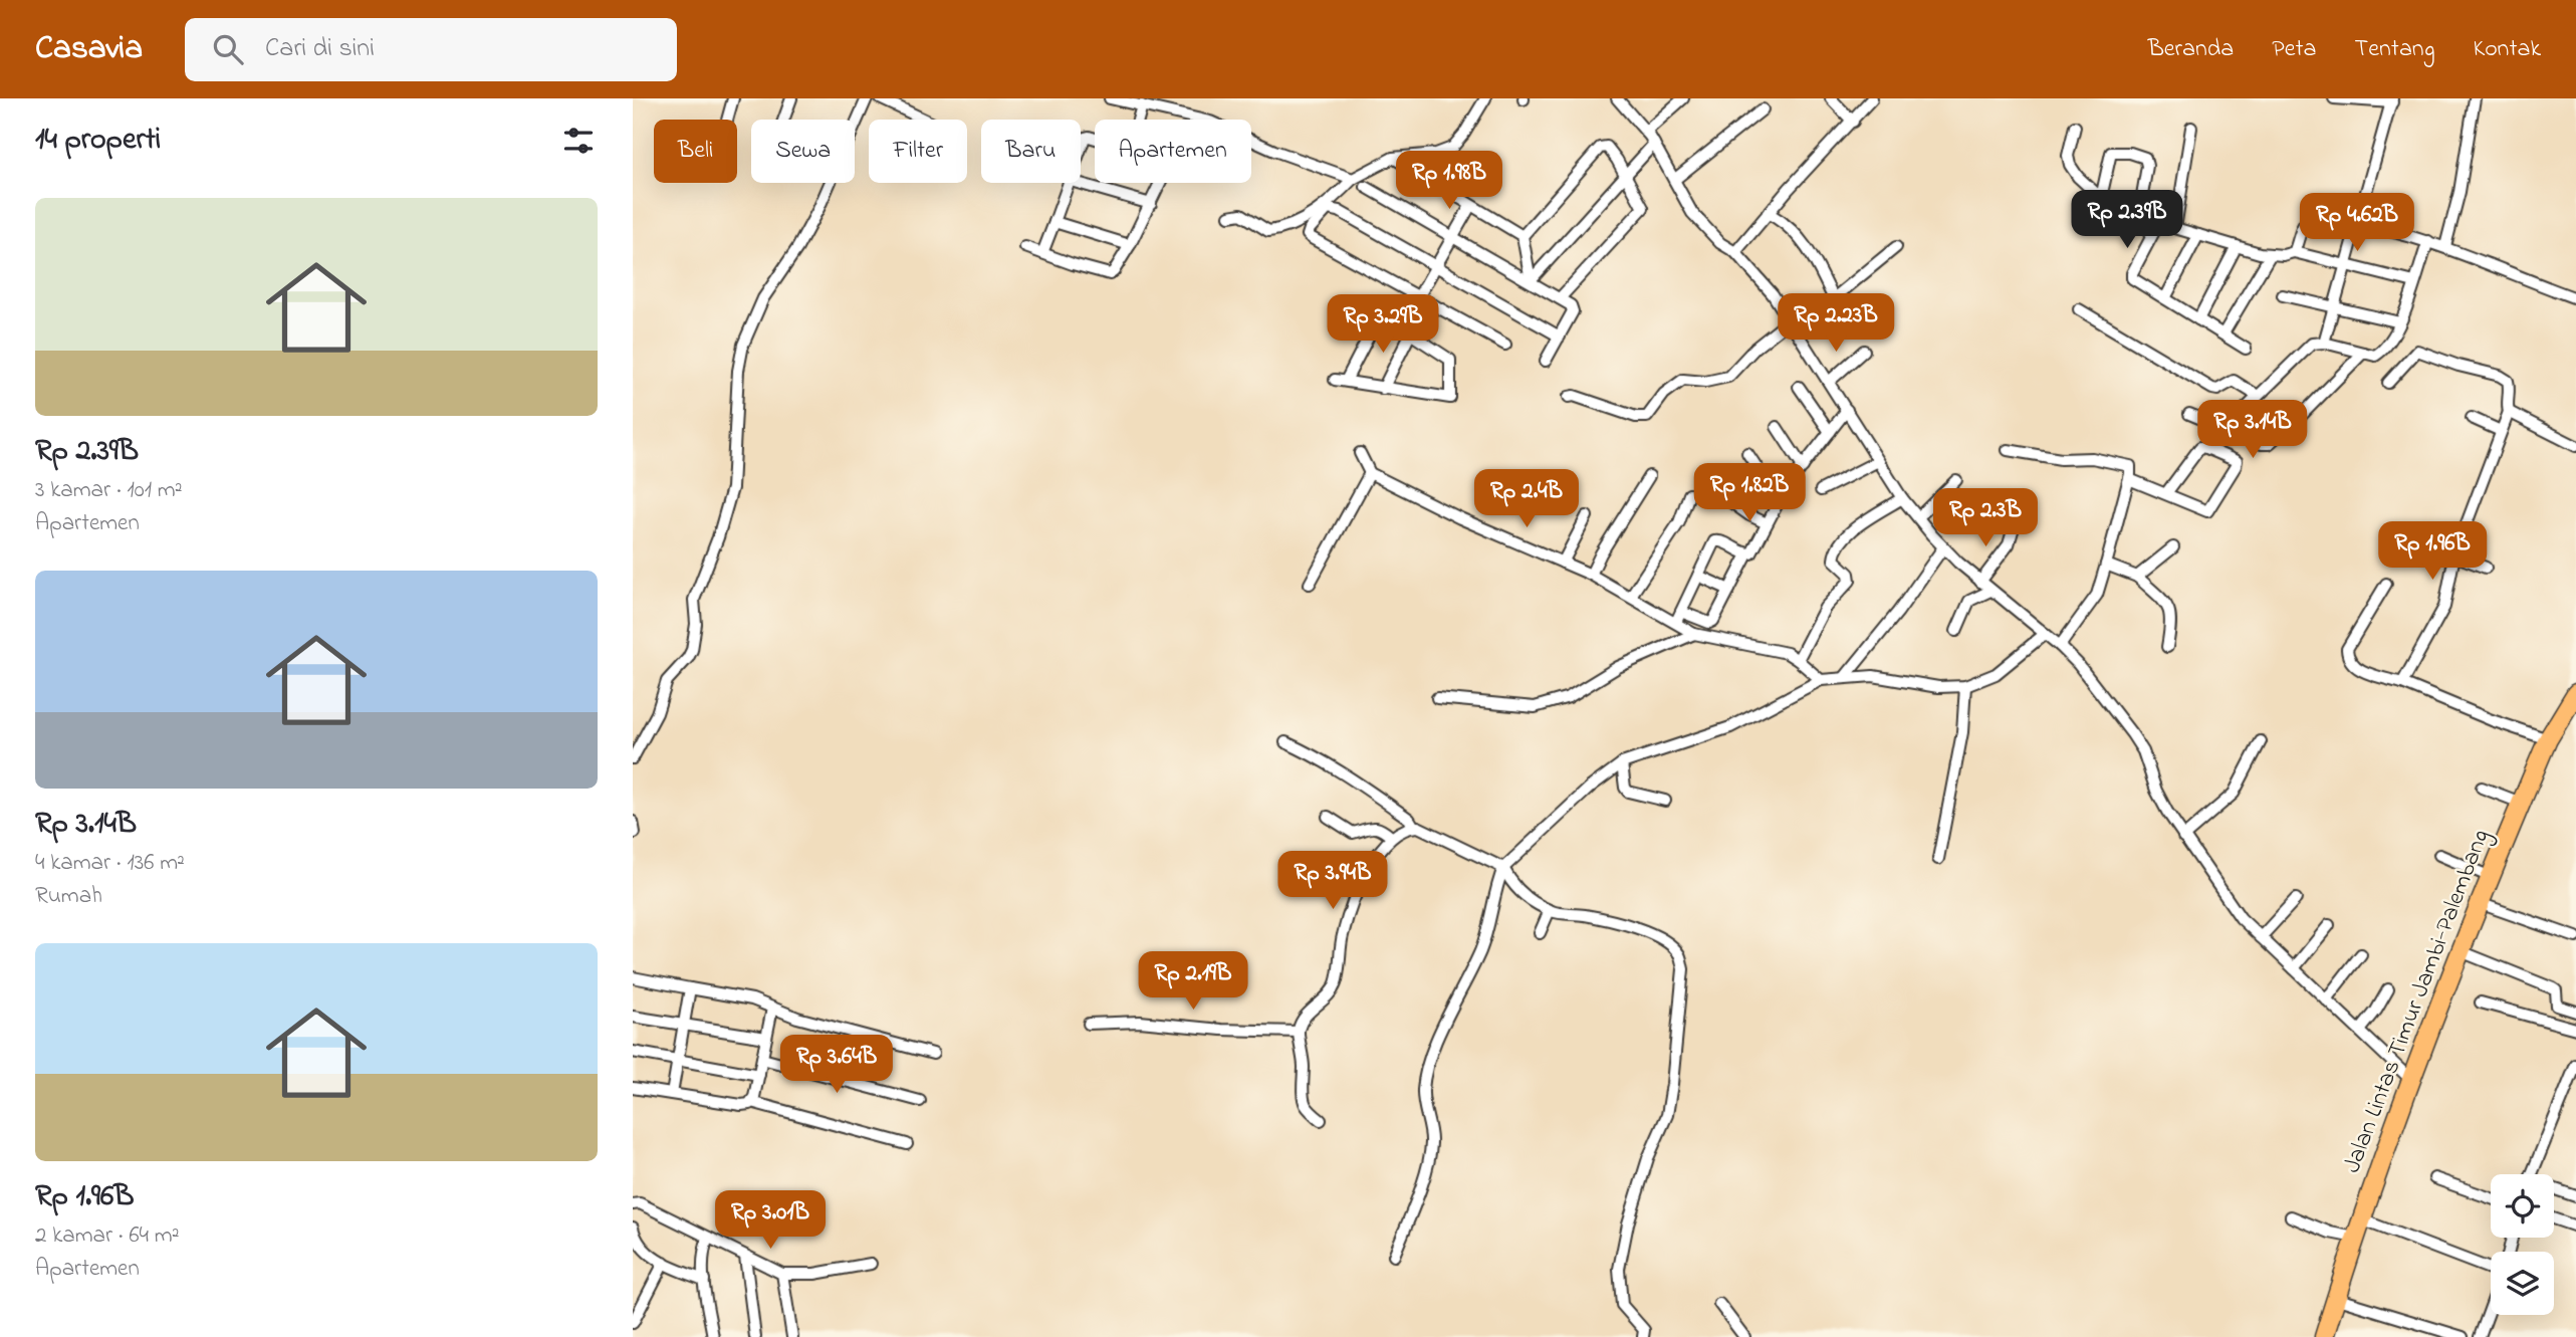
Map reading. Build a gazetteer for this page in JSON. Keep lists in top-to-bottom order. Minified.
{"streets":{"highway":["Jalan Lintas Timur Jambi-Palembang"]},"page":{"header":"Casavia","search":"Cari di sini","nav":["Beranda","Peta","Tentang","Kontak"],"heading":"14 properti","chip":["Beli","Sewa","Filter","Baru","Apartemen"],"price":["Rp 1.98B","Rp 2.39B","Rp 4.62B","Rp 2.23B","Rp 3.29B","Rp 3.14B","Rp 1.82B","Rp 2.4B","Rp 2.3B","Rp 1.96B","Rp 3.94B","Rp 2.19B","Rp 3.64B","Rp 3.01B"],"list":[{"name":"Rp 2.39B","note":"3 kamar · 101 m² · Apartemen"},{"name":"Rp 3.14B","note":"4 kamar · 136 m² · Rumah"},{"name":"Rp 1.96B","note":"2 kamar · 64 m² · Apartemen"}]}}
